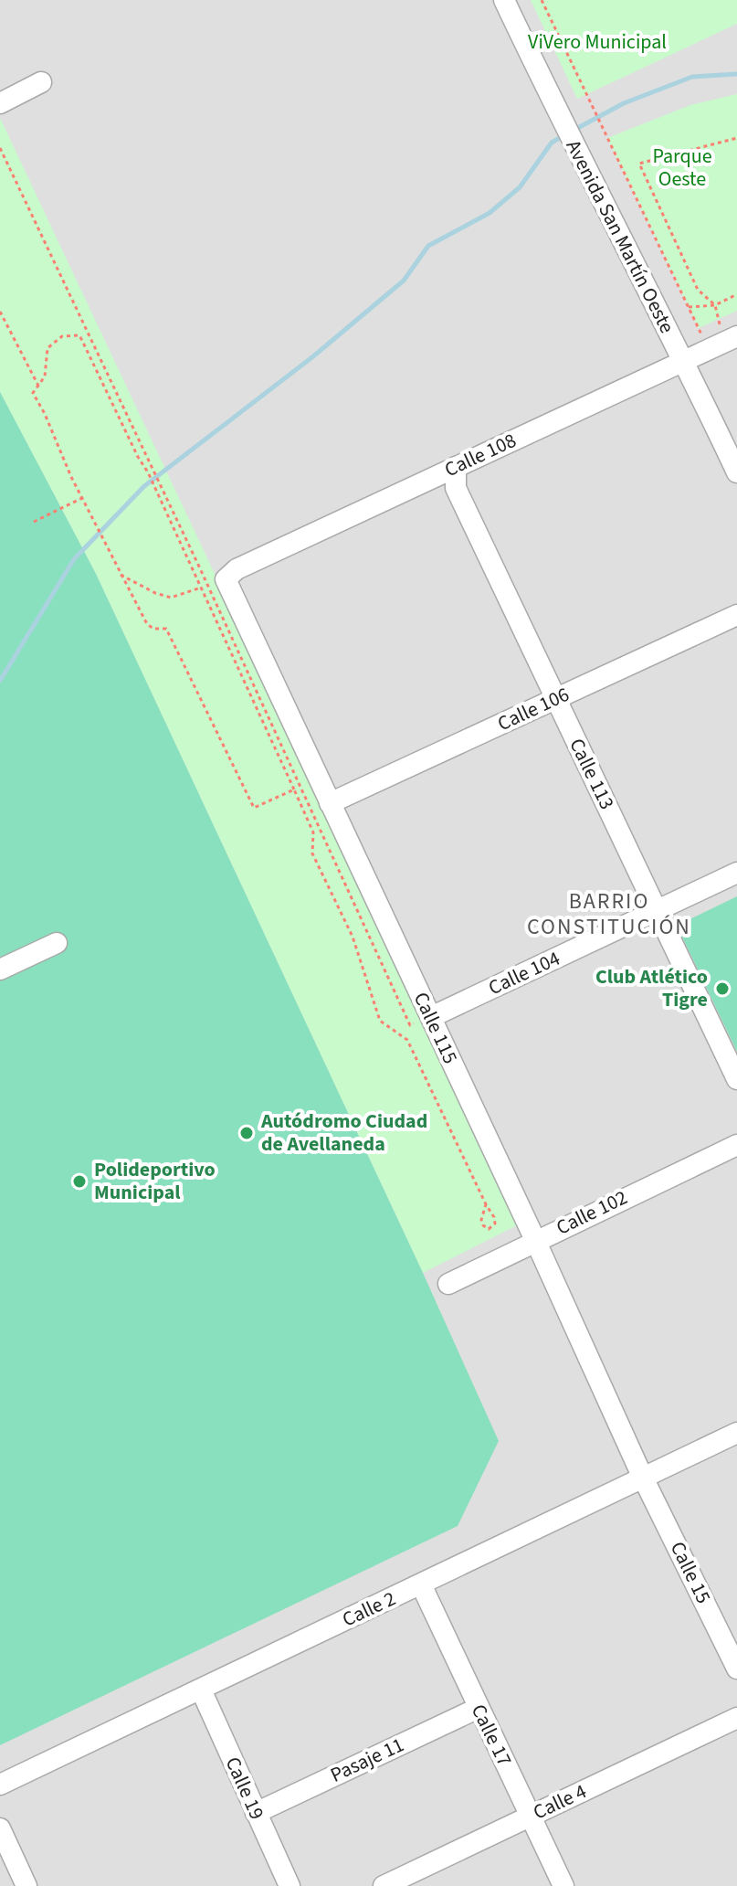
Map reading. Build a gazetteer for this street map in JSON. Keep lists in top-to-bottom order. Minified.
{"streets":{"street":["Avenida San Martín Oeste","Calle 108","Calle 106","Calle 113","Calle 104","Calle 115","Calle 102","Calle 15","Calle 2","Calle 17","Pasaje 11","Calle 19","Calle 4"]},"crossings":[["Avenida San Martín Oeste","Calle 108"],["Calle 108","Calle 113"],["Calle 108","Calle 115"],["Calle 106","Calle 113"],["Calle 106","Calle 115"],["Calle 113","Calle 104"],["Calle 104","Calle 115"],["Calle 115","Calle 102"],["Calle 115","Calle 15"],["Calle 115","Calle 2"],["Calle 15","Calle 2"],["Calle 2","Calle 17"],["Calle 2","Calle 19"],["Calle 17","Pasaje 11"],["Calle 17","Calle 4"],["Pasaje 11","Calle 19"]],"districts":["BARRIO CONSTITUCIÓN"],"parks":["ViVero Municipal","Parque Oeste"],"places":["Club Atlético Tigre","Autódromo Ciudad de Avellaneda","Polideportivo Municipal"]}
